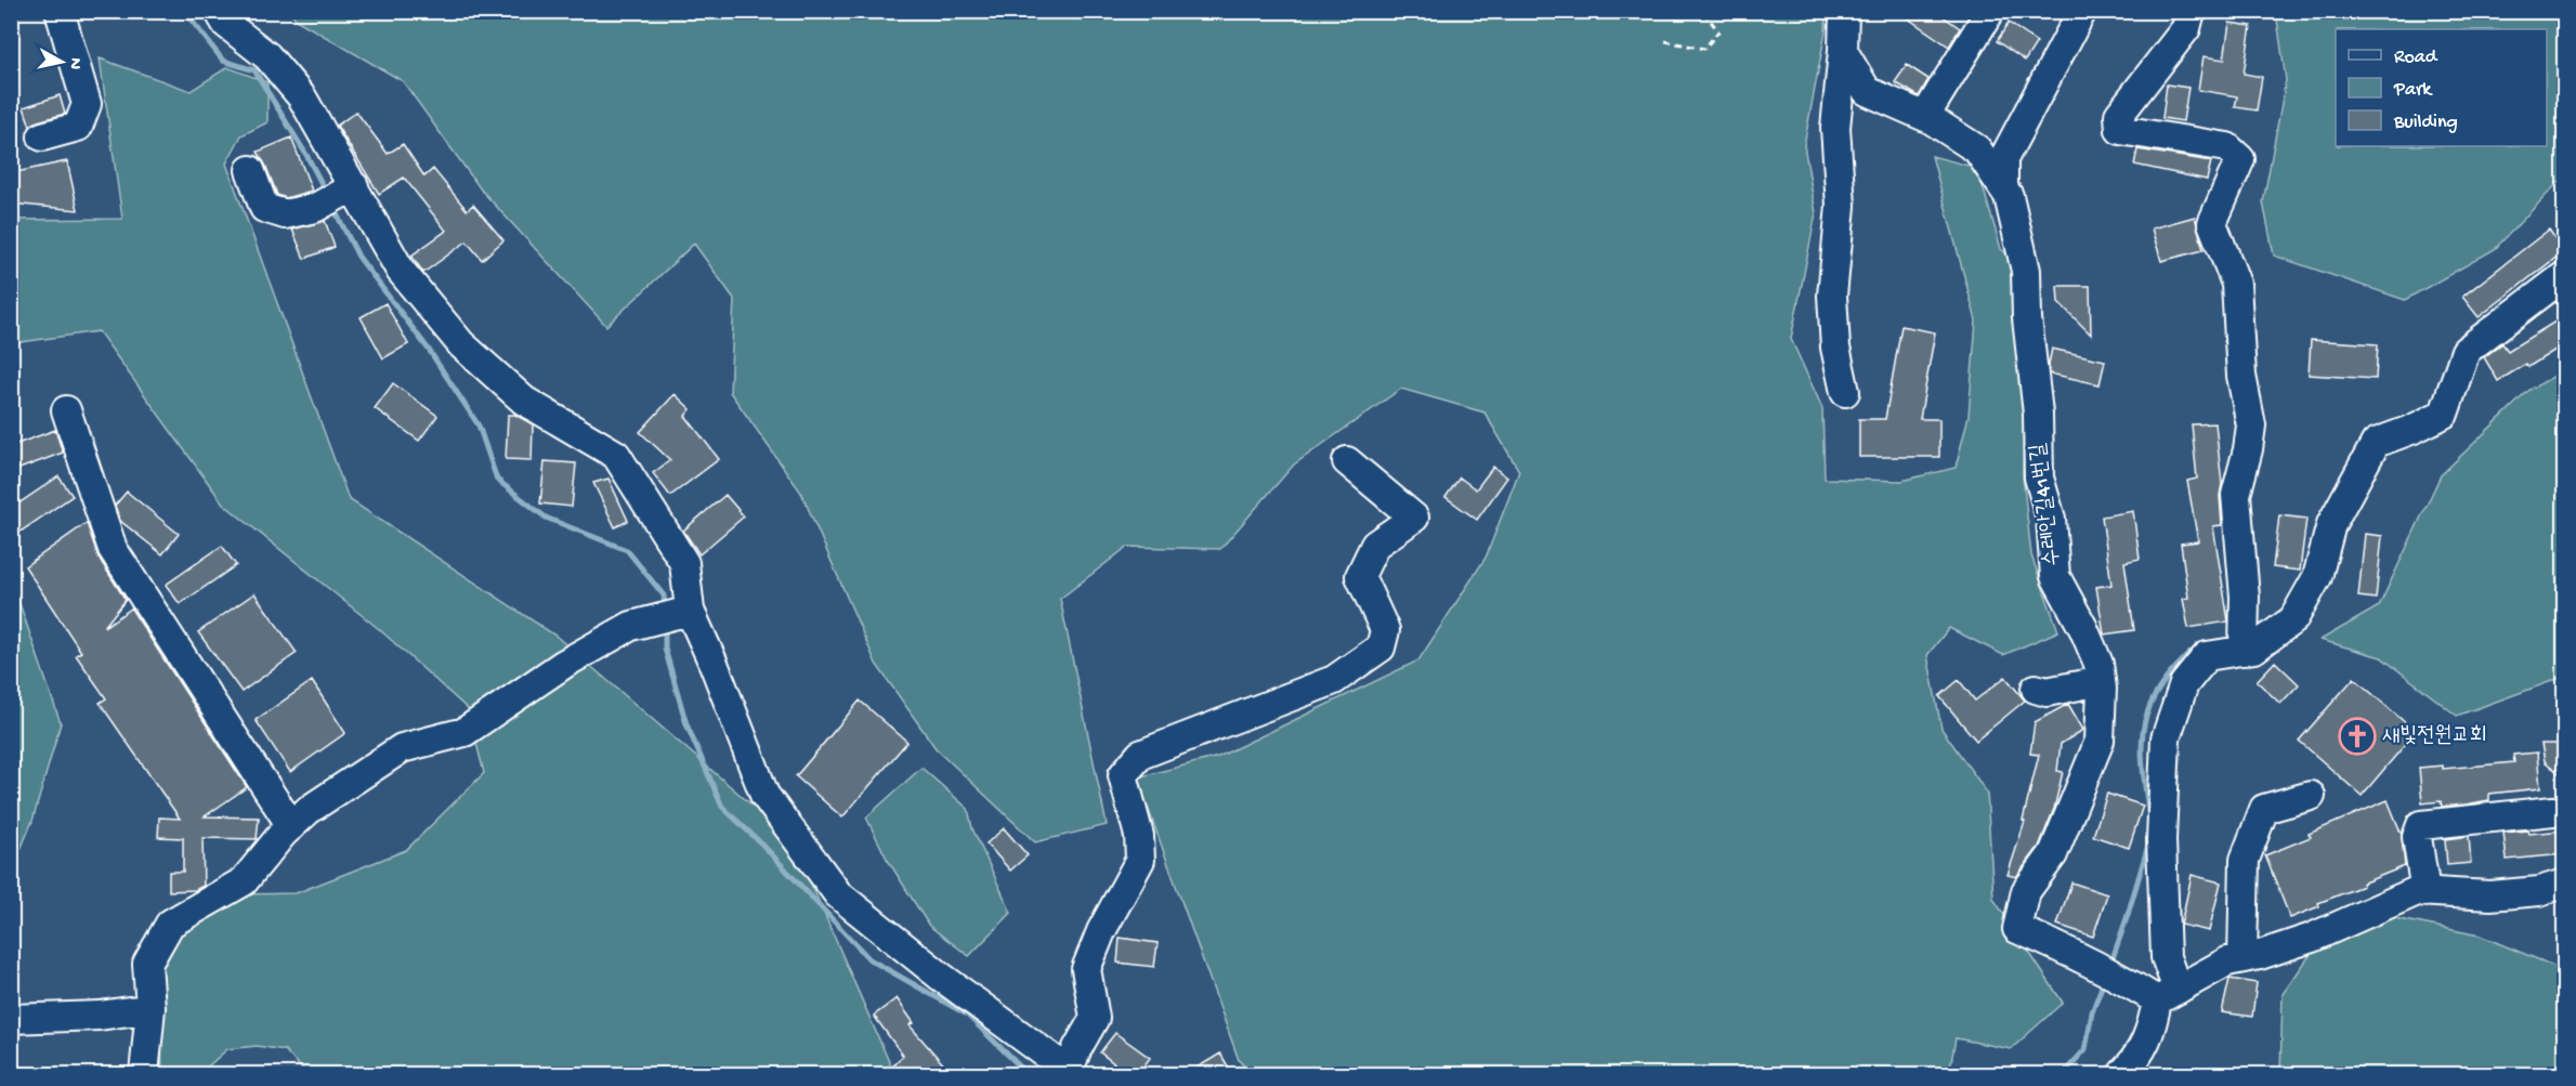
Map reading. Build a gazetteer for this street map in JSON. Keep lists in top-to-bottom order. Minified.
{"streets":{"lane":["수레안길41번길"]},"places":{"church":["새빛전원교회"]},"legend":["Road","Park","Building"],"north":"right"}
